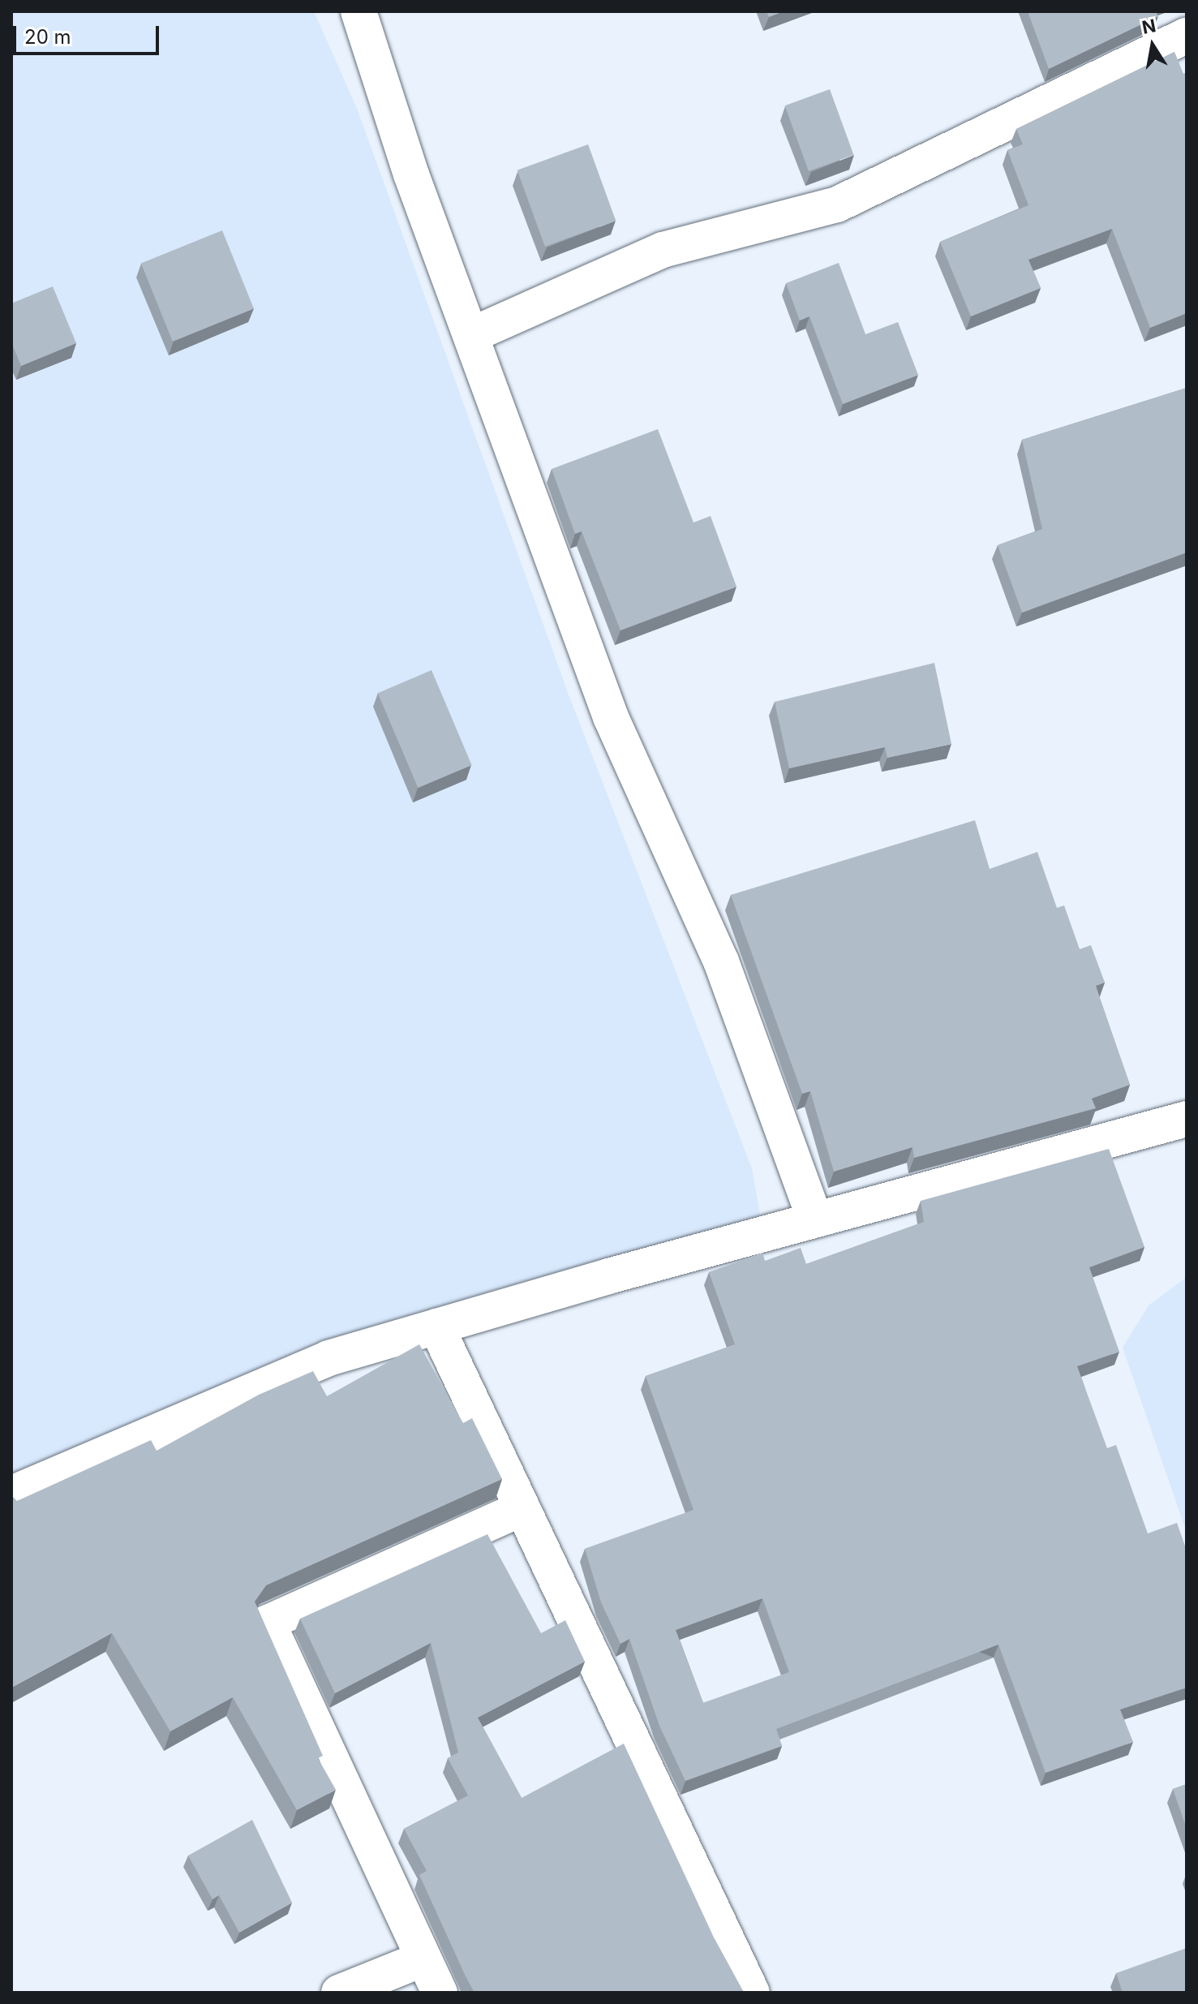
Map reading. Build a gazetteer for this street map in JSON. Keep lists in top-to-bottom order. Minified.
{"scale_bar":"20 m","north":"top"}
